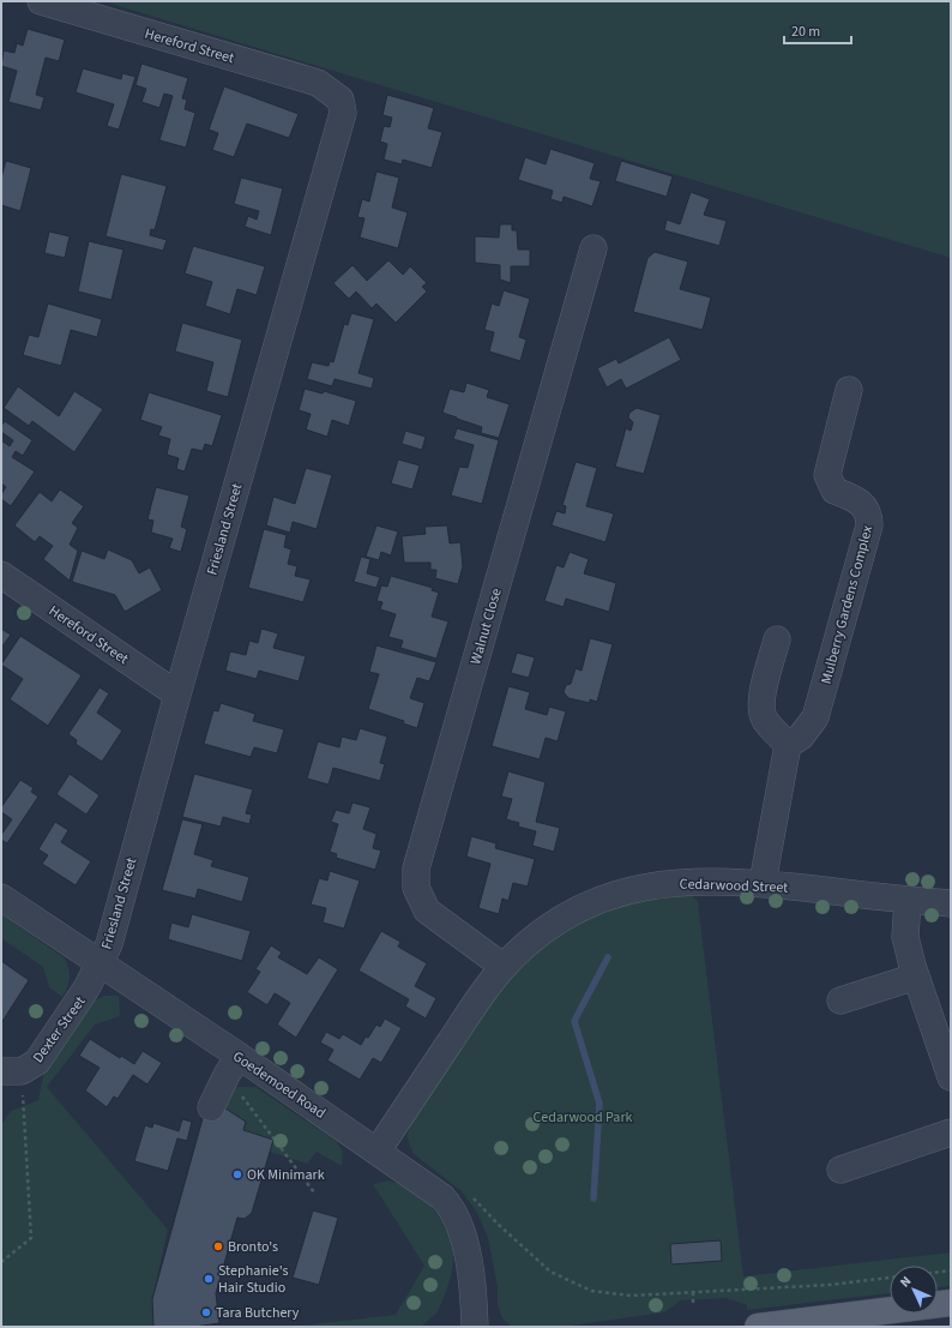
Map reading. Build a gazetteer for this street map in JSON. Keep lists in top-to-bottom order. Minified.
{"streets":{"street":["Hereford Street","Friesland Street","Mulberry Gardens Complex","Walnut Close","Cedarwood Street","Dexter Street","Goedemoed Road"]},"crossings":[["Hereford Street","Friesland Street"],["Friesland Street","Dexter Street"],["Friesland Street","Goedemoed Road"],["Walnut Close","Cedarwood Street"],["Cedarwood Street","Goedemoed Road"],["Dexter Street","Goedemoed Road"]],"parks":["Cedarwood Park"],"places":["OK Minimark","Bronto's","Stephanie's Hair Studio","Tara Butchery"],"scale_bar":"20 m","north":"top left"}
